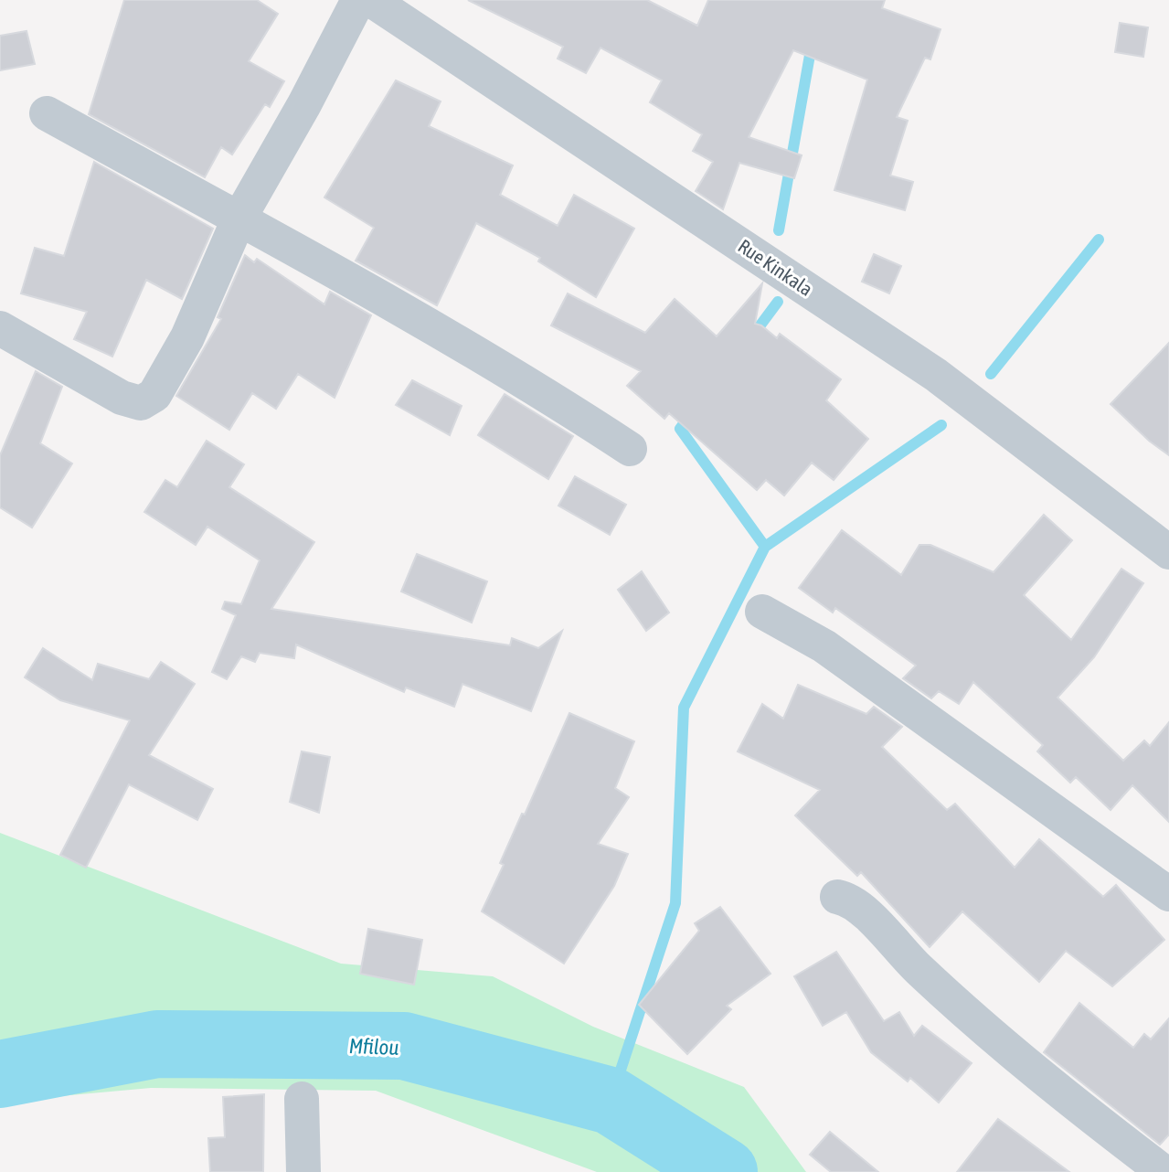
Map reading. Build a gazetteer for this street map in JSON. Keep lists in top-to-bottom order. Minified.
{"streets":{"street":["Rue Kinkala"]},"water":["Mfilou"]}
